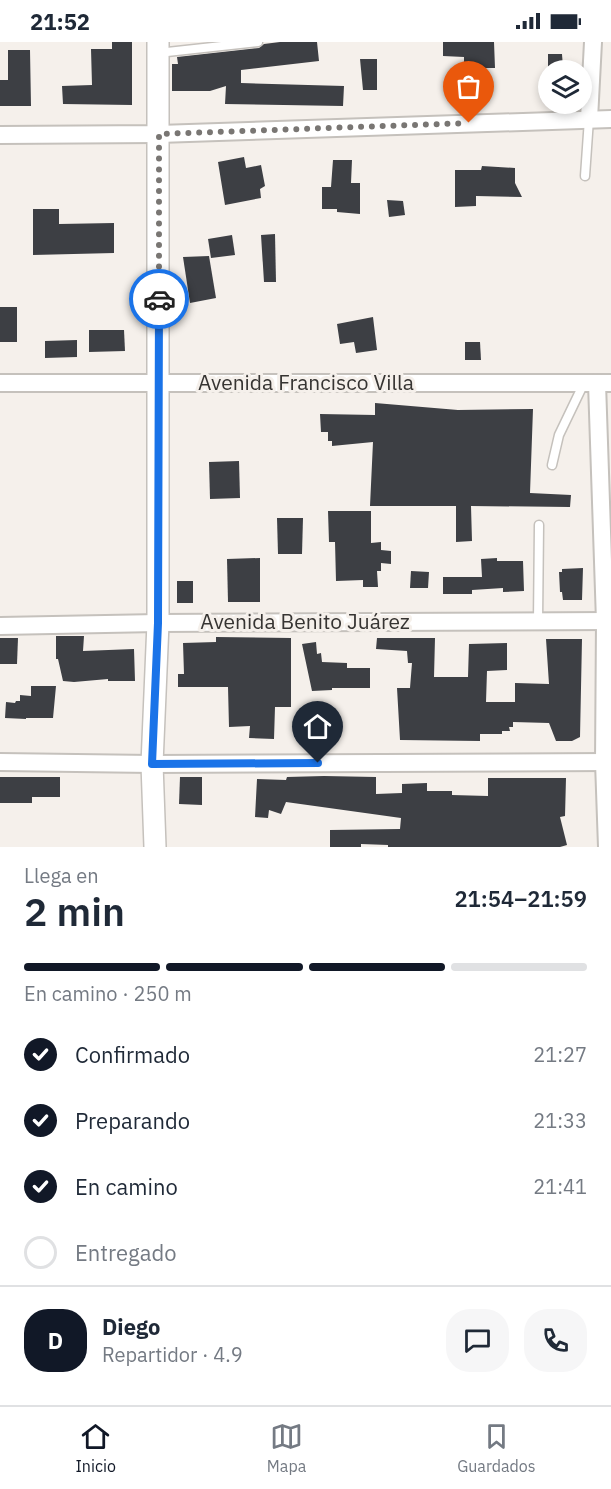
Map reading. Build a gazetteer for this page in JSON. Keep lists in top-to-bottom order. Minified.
{"streets":{"street":["Avenida Francisco Villa","Avenida Benito Juárez"]},"page":{"status":"21:52","heading":["2 min","Llega en","21:54–21:59"],"panel":["Diego","Repartidor · 4.9"],"bar":"En camino · 250 m","list":[["Confirmado","21:27"],["Preparando","21:33"],["En camino","21:41"],"Entregado"],"round":"D","tabs":["Inicio","Mapa","Guardados"]}}
